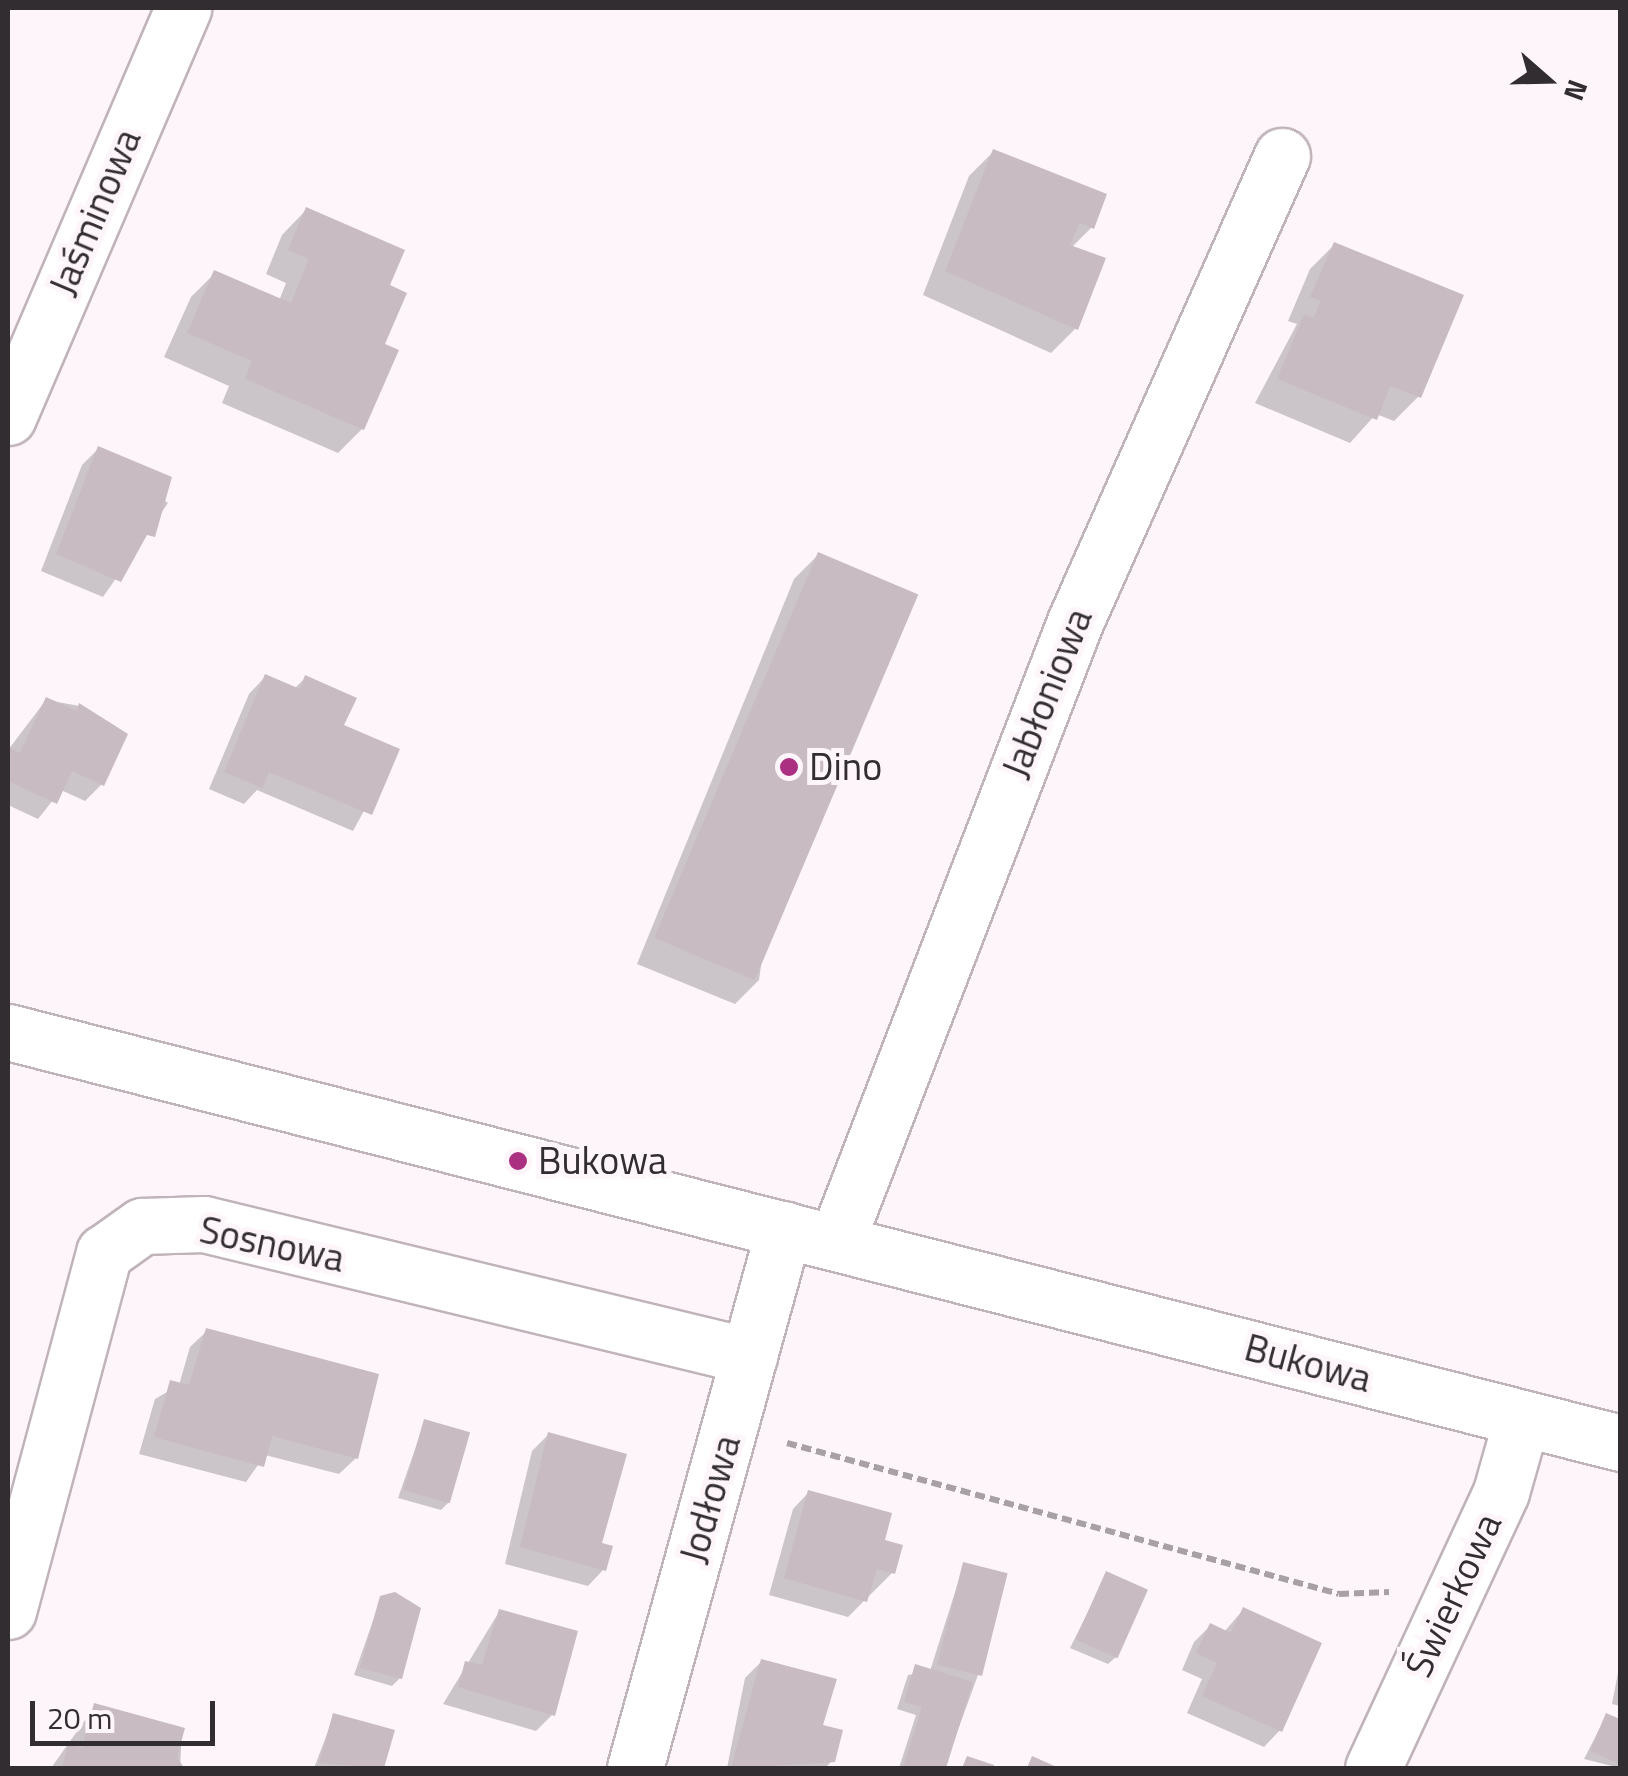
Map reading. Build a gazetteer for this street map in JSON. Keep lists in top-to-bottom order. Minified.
{"streets":{"street":["Jaśminowa","Jabłoniowa","Sosnowa","Bukowa","Jodłowa","Świerkowa"]},"crossings":[["Jabłoniowa","Bukowa"],["Sosnowa","Jodłowa"],["Bukowa","Jodłowa"],["Bukowa","Świerkowa"]],"places":["Dino","Bukowa"],"scale_bar":"20 m","north":"right"}
